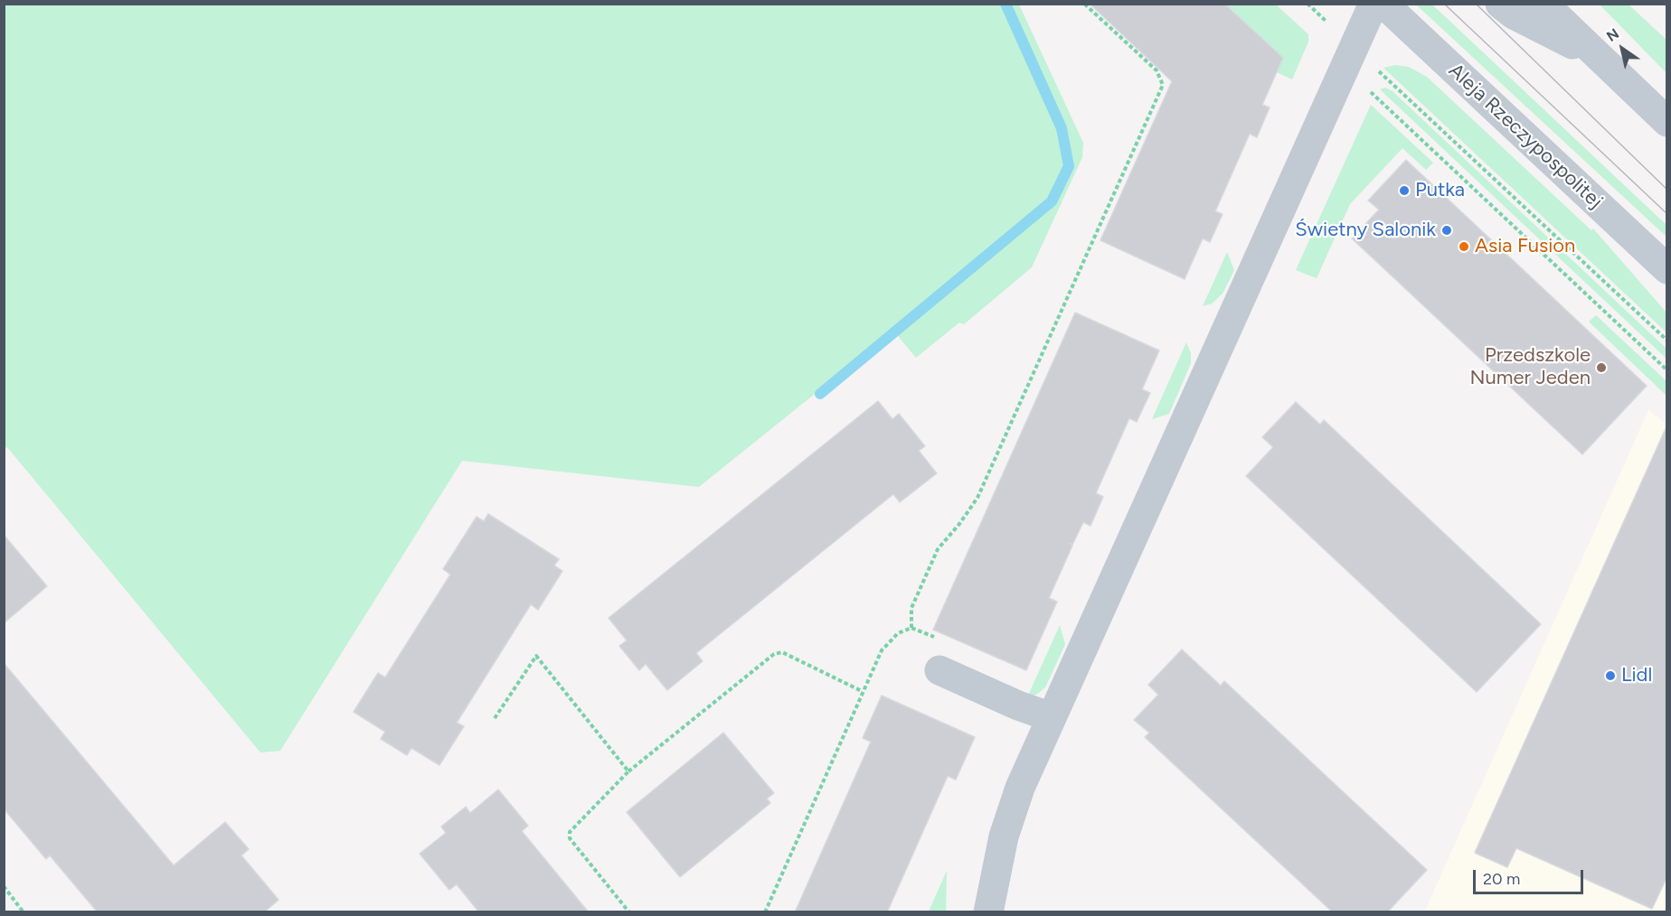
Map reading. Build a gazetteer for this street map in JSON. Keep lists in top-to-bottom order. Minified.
{"streets":{"street":["Aleja Rzeczypospolitej"]},"places":["Putka","Świetny Salonik","Asia Fusion","Przedszkole Numer Jeden","Lidl"],"scale_bar":"20 m","north":"top left"}
